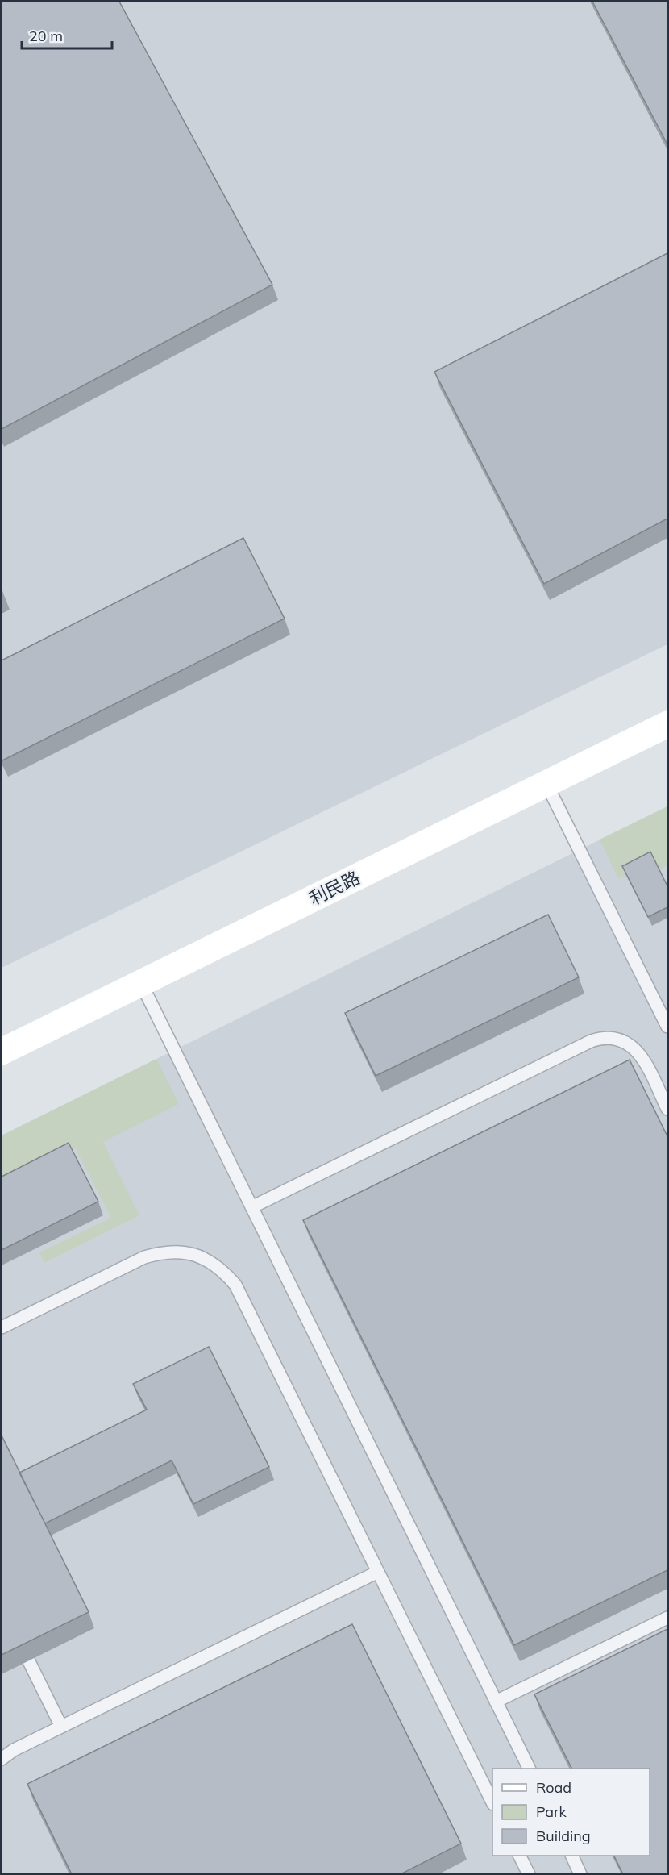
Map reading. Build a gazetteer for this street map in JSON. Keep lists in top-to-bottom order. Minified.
{"streets":{"main road":["利民路"]},"legend":["Road","Park","Building"],"scale_bar":"20 m"}
